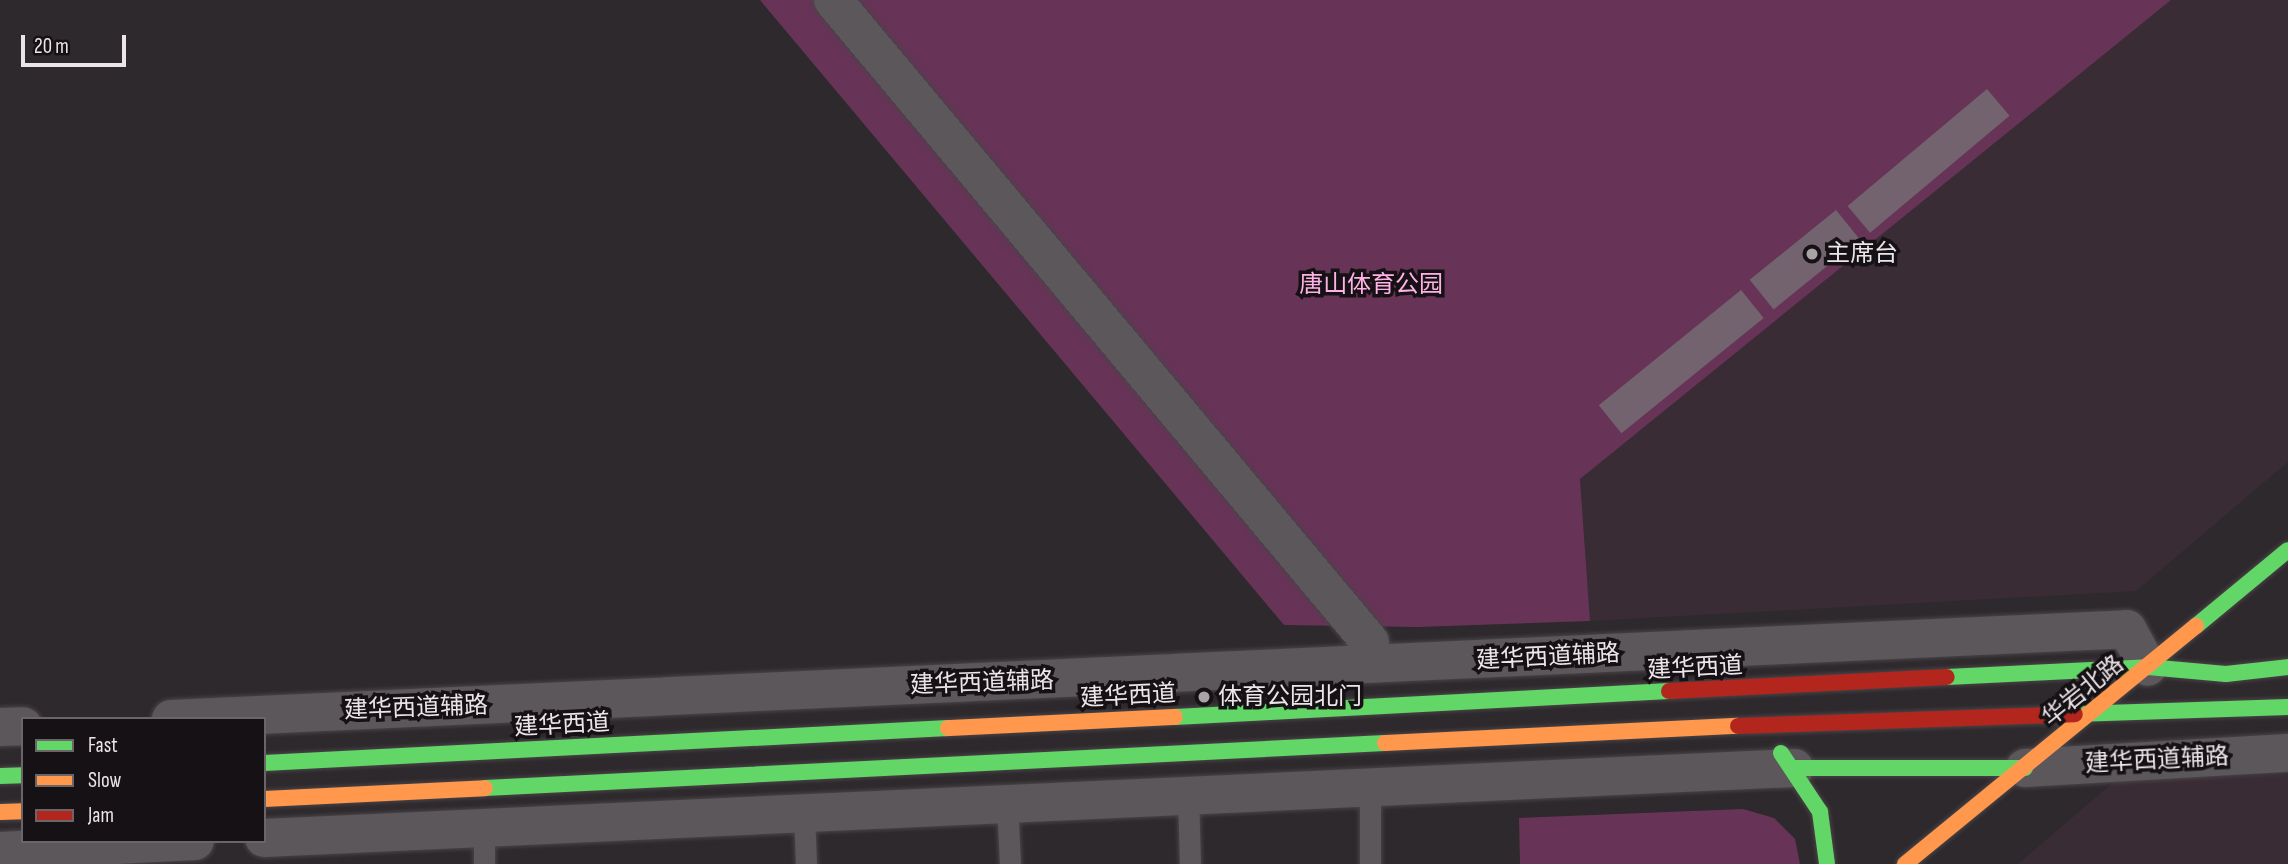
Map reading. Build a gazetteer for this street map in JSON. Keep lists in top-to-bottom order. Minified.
{"streets":{"main road":["建华西道","华岩北路"],"street":["建华西道辅路"]},"crossings":[["建华西道辅路","建华西道"],["建华西道辅路","华岩北路"],["建华西道","华岩北路"]],"parks":["唐山体育公园"],"places":["主席台","体育公园北门"],"legend":["Fast","Slow","Jam"],"scale_bar":"20 m"}
